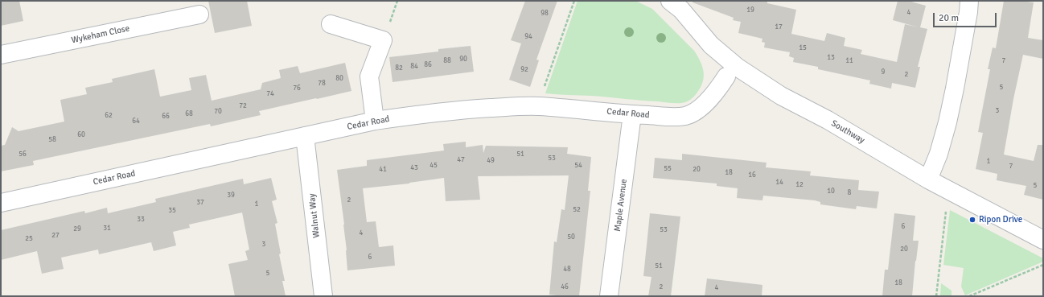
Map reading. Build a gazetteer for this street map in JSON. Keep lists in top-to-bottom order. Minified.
{"streets":{"street":["Wykeham Close","Cedar Road","Southway","Maple Avenue","Walnut Way"]},"crossings":[["Cedar Road","Maple Avenue"],["Cedar Road","Walnut Way"]],"places":["Ripon Drive"],"house_numbers":["19","4","98","17","94","15","13","90","88","11","7","86","84","82","92","9","2","80","78","5","76","74","72","3","70","68","62","66","64","60","58","56","51","53","47","49","1","45","54","7","43","55","41","20","18","16","14","12","5","10","8","39","2","37","1","52","35","33","6","31","29","53","4","27","50","25","3","20","6","51","48","5","18","46","2","4"],"scale_bar":"20 m"}
